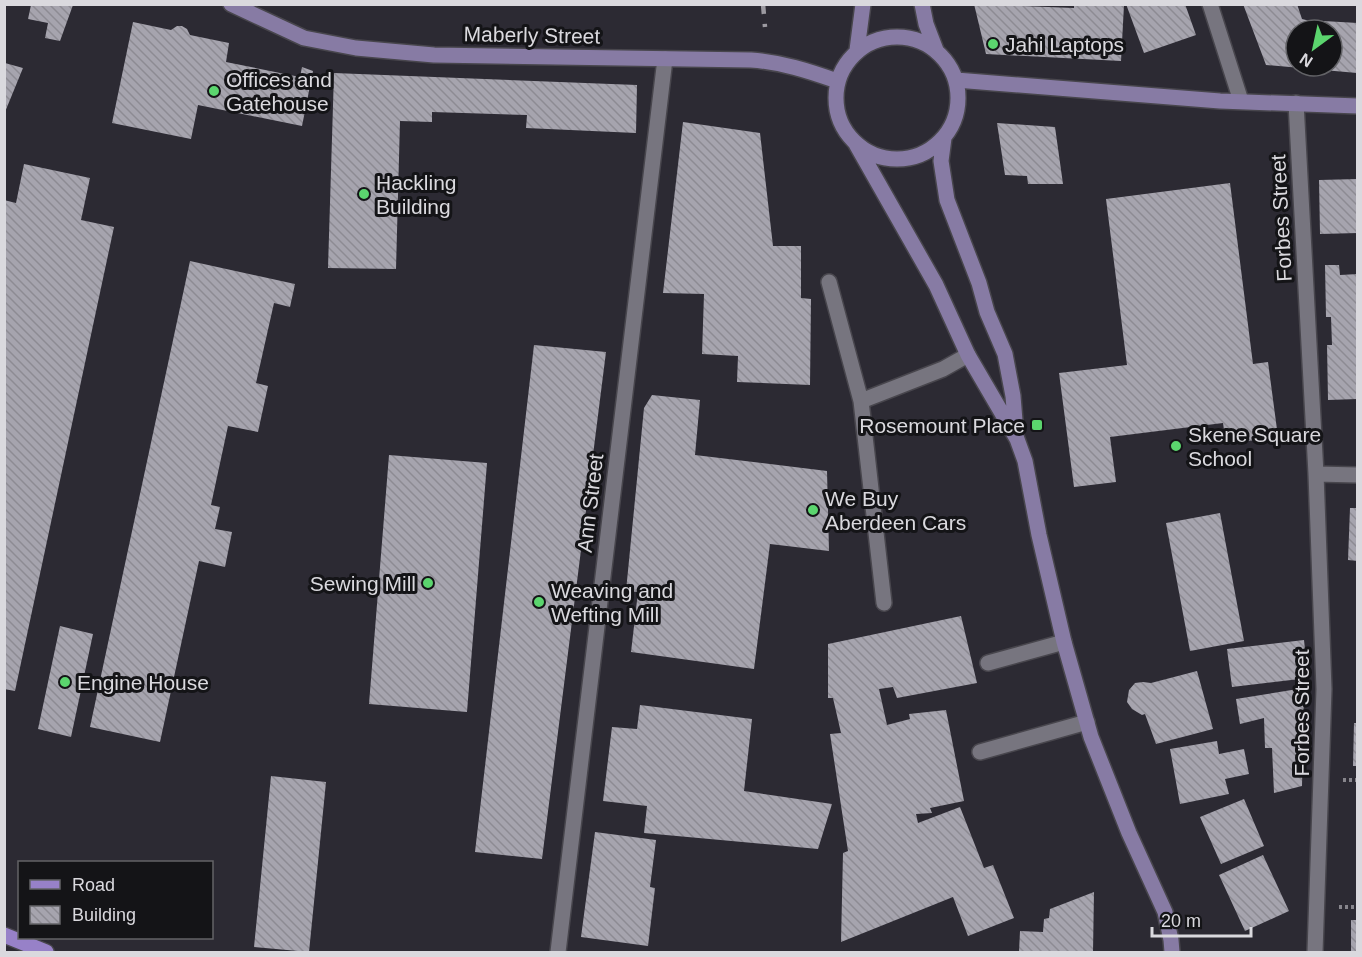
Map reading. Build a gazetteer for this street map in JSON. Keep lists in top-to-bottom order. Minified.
{"streets":{"main road":["Maberly Street"],"street":["Forbes Street","Ann Street"]},"crossings":[["Maberly Street","Ann Street"]],"places":{"other":["Jahi Laptops","Offices and Gatehouse","Hackling Building","Skene Square School","We Buy Aberdeen Cars","Sewing Mill","Weaving and Wefting Mill","Engine House"],"transit":["Rosemount Place"]},"legend":["Road","Building"],"scale_bar":"20 m","north":"bottom left"}
